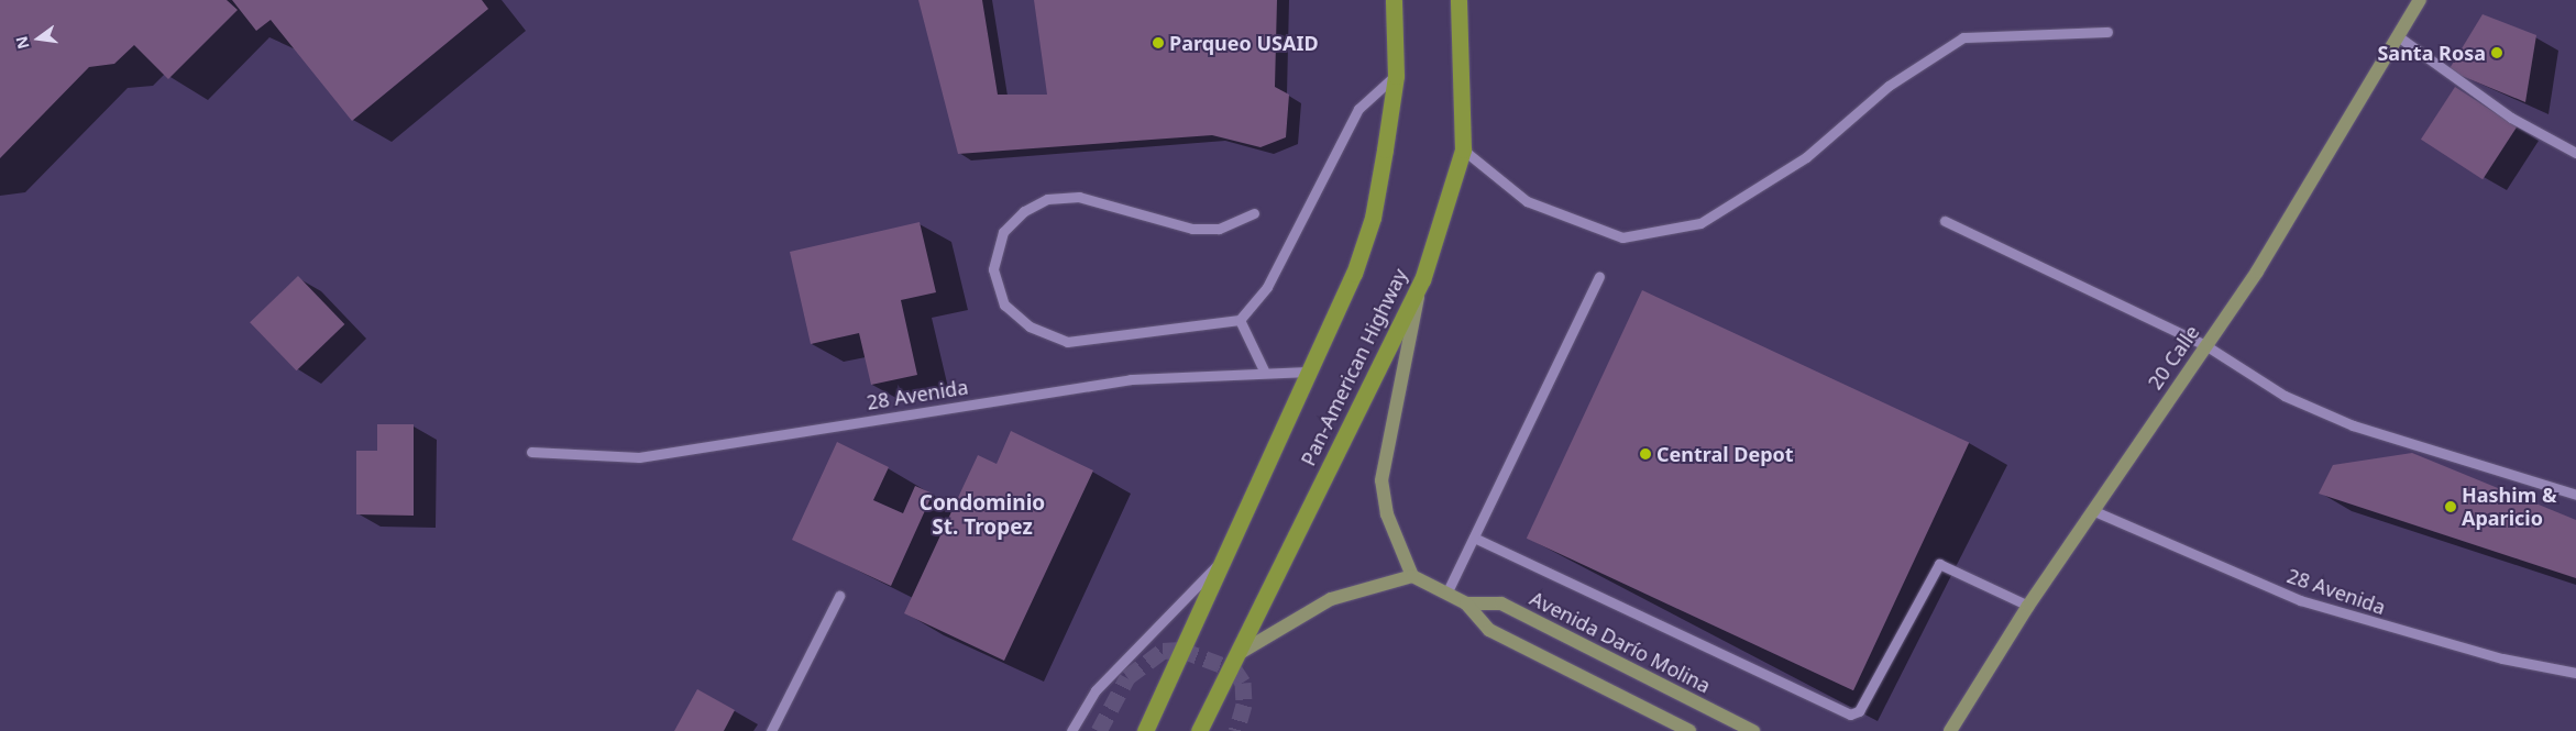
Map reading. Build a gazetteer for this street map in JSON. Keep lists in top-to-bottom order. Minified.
{"streets":{"highway":["Pan-American Highway"],"main road":["20 Calle","Avenida Darío Molina"],"street":["28 Avenida"]},"crossings":[["20 Calle","28 Avenida"],["Pan-American Highway","28 Avenida"]],"districts":["Condominio St. Tropez"],"places":["Parqueo USAID","Santa Rosa","Central Depot","Hashim & Aparicio"],"north":"left"}
